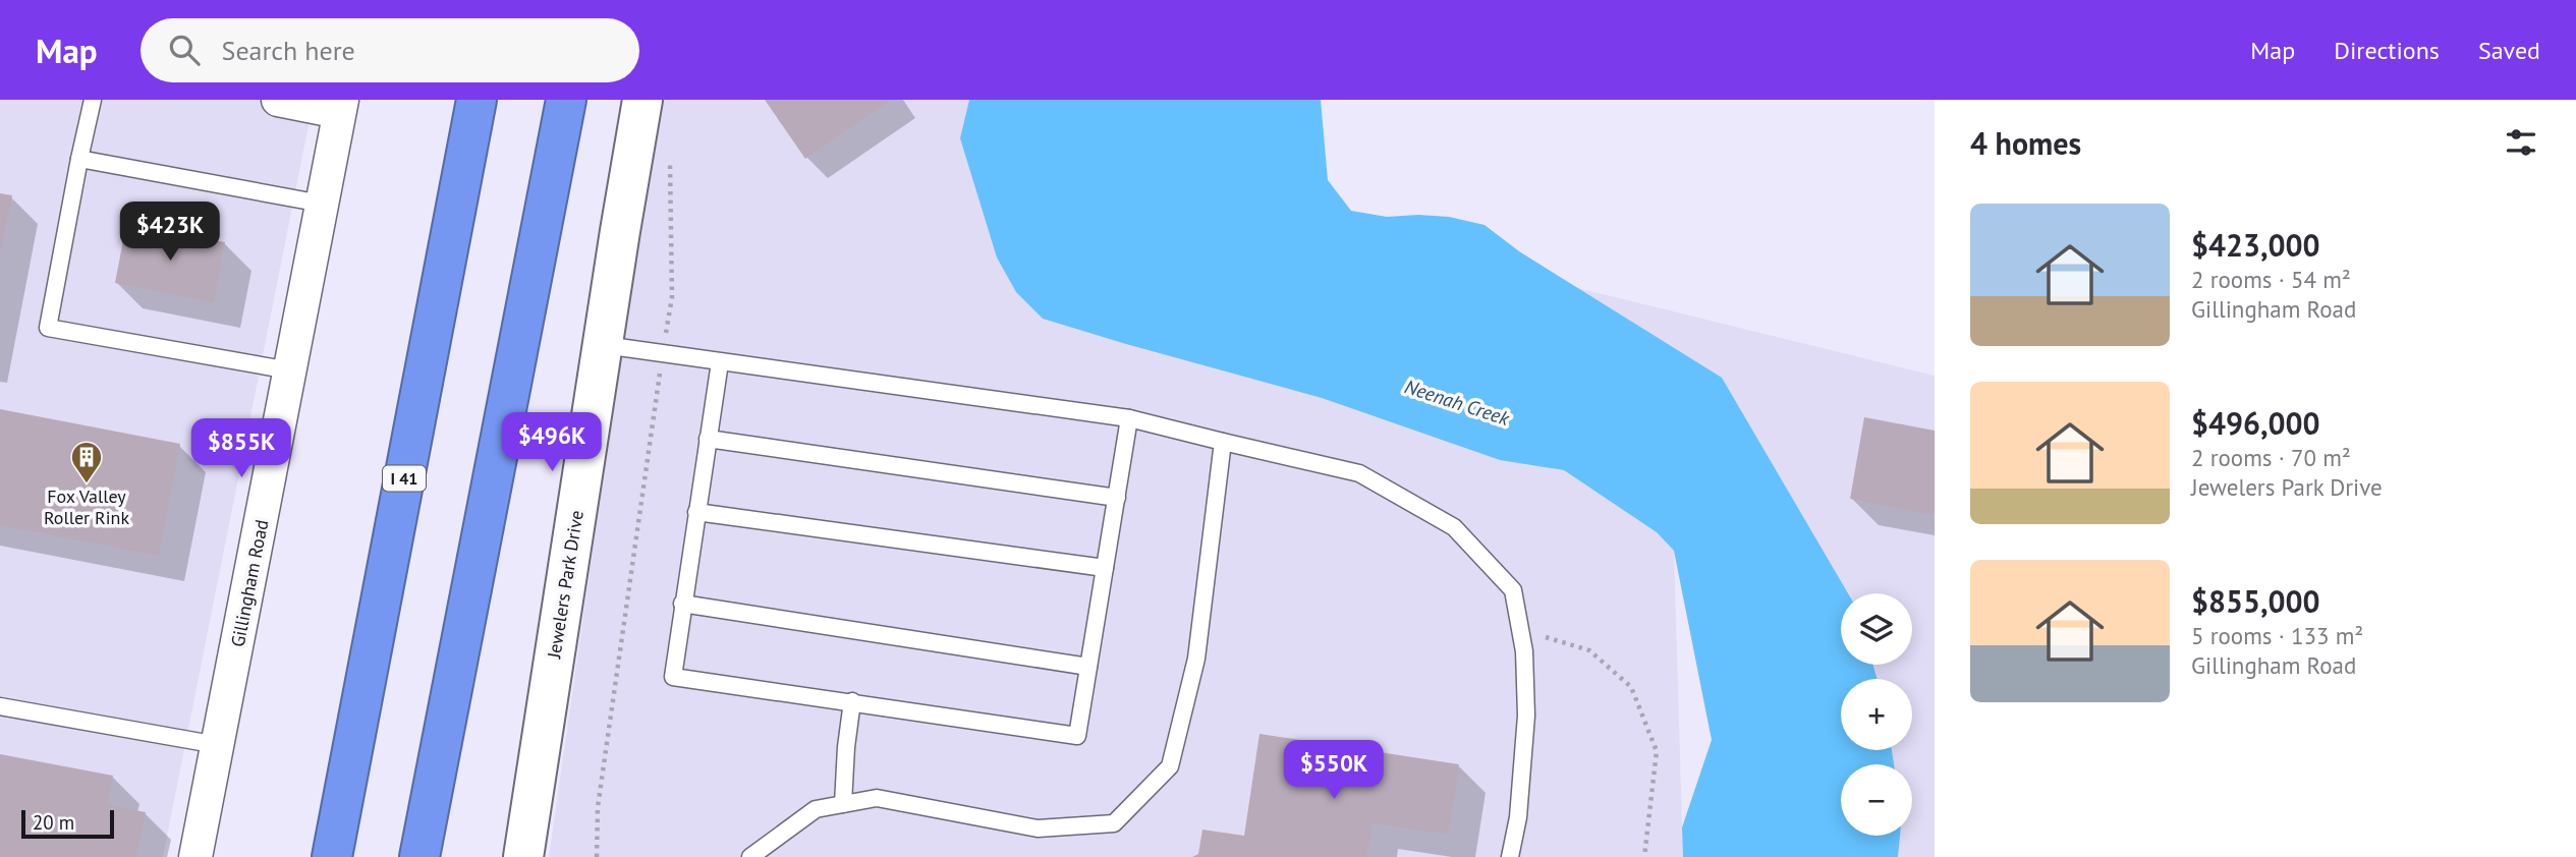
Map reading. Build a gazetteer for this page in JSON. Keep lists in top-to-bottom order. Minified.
{"streets":{"highway":["I 41"],"street":["Gillingham Road","Jewelers Park Drive"]},"water":["Neenah Creek"],"places":{"building":["Fox Valley Roller Rink"]},"scale_bar":"20 m","page":{"header":"Map","search":"Search here","nav":["Map","Directions","Saved"],"heading":"4 homes","list":[{"name":"$423,000","note":"2 rooms · 54 m² · Gillingham Road"},{"name":"$496,000","note":"2 rooms · 70 m² · Jewelers Park Drive"},{"name":"$855,000","note":"5 rooms · 133 m² · Gillingham Road"}],"price":["$423K","$496K","$855K","$550K"],"map_buttons":["+","−"],"scale":"20 m"}}
